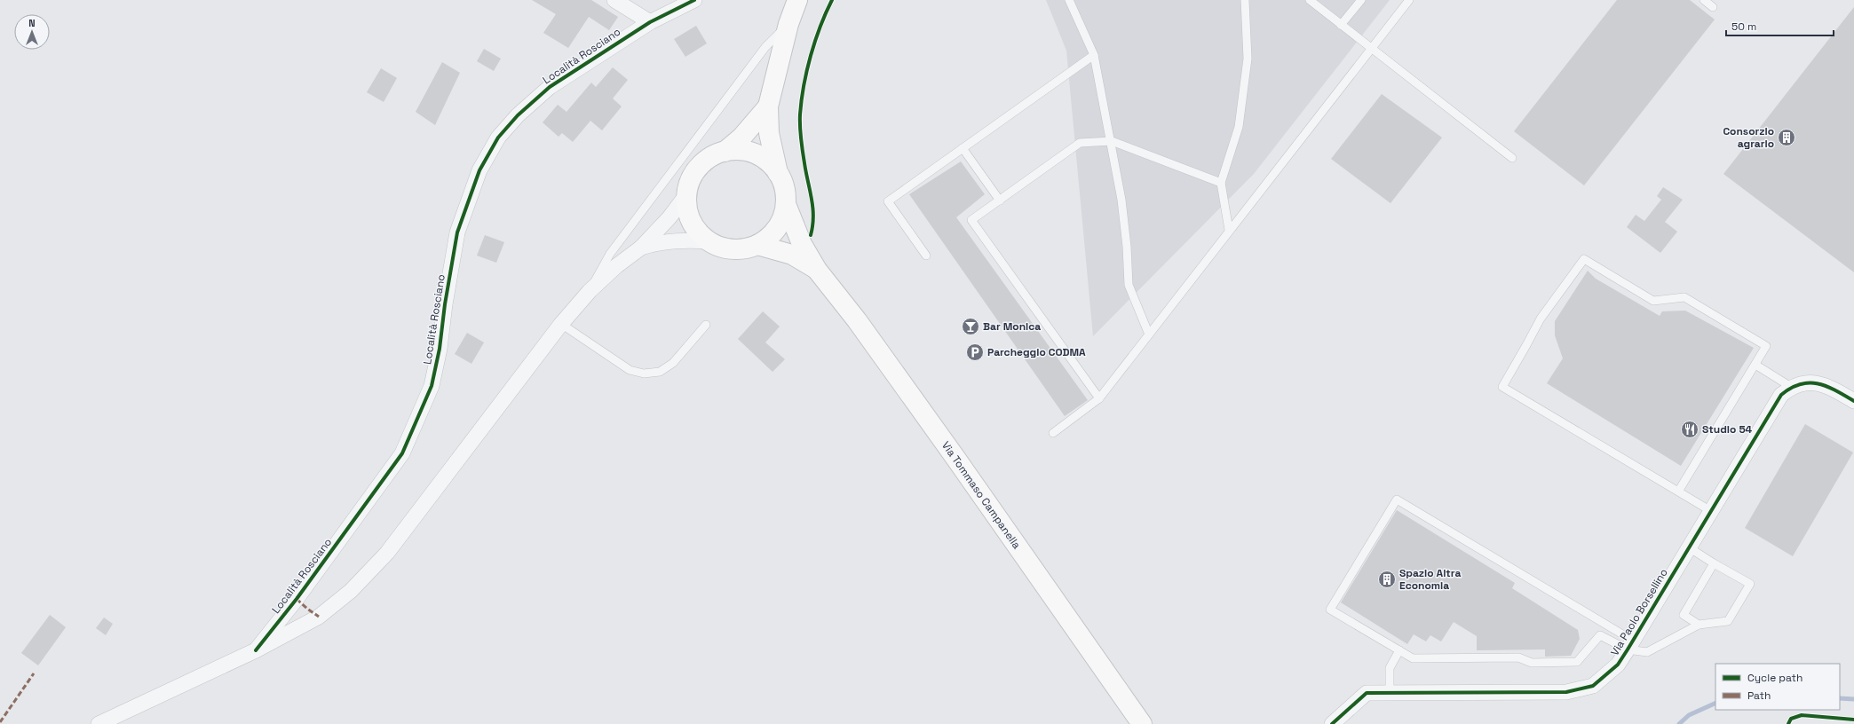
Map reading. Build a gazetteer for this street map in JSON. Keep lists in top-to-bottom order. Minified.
{"streets":{"main road":["Via Tommaso Campanella"],"street":["Località Rosciano","Via Paolo Borsellino"]},"crossings":[["Località Rosciano","Via Tommaso Campanella"]],"places":{"building":["Consorzio agrario","Spazio Altra Economia"],"bar":["Bar Monica"],"parking":["Parcheggio CODMA"],"restaurant":["Studio 54"]},"legend":["Cycle path","Path"],"scale_bar":"50 m","north":"top"}
